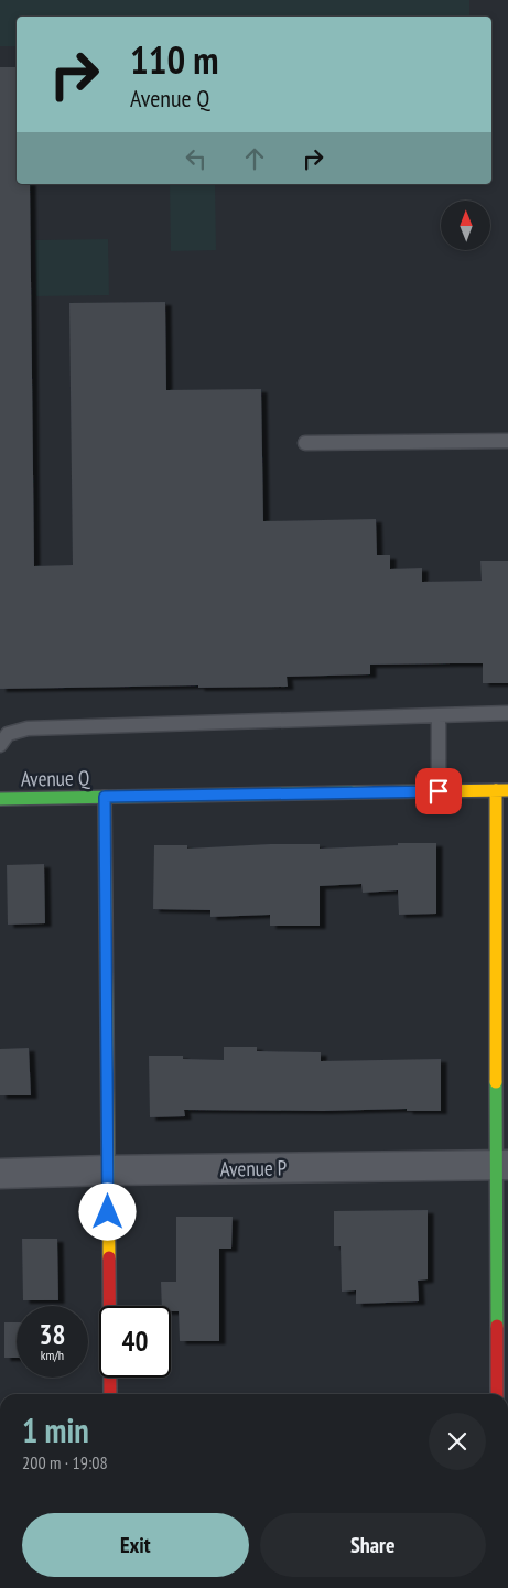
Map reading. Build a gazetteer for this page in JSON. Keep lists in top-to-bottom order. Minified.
{"streets":{"street":["Avenue Q","Avenue P"]},"north":"top","page":{"turn":["110 m","Avenue Q"],"speed":"38 km/h","limit":"40","heading":["1 min","200 m · 19:08"],"buttons":["Exit","Share"]}}
